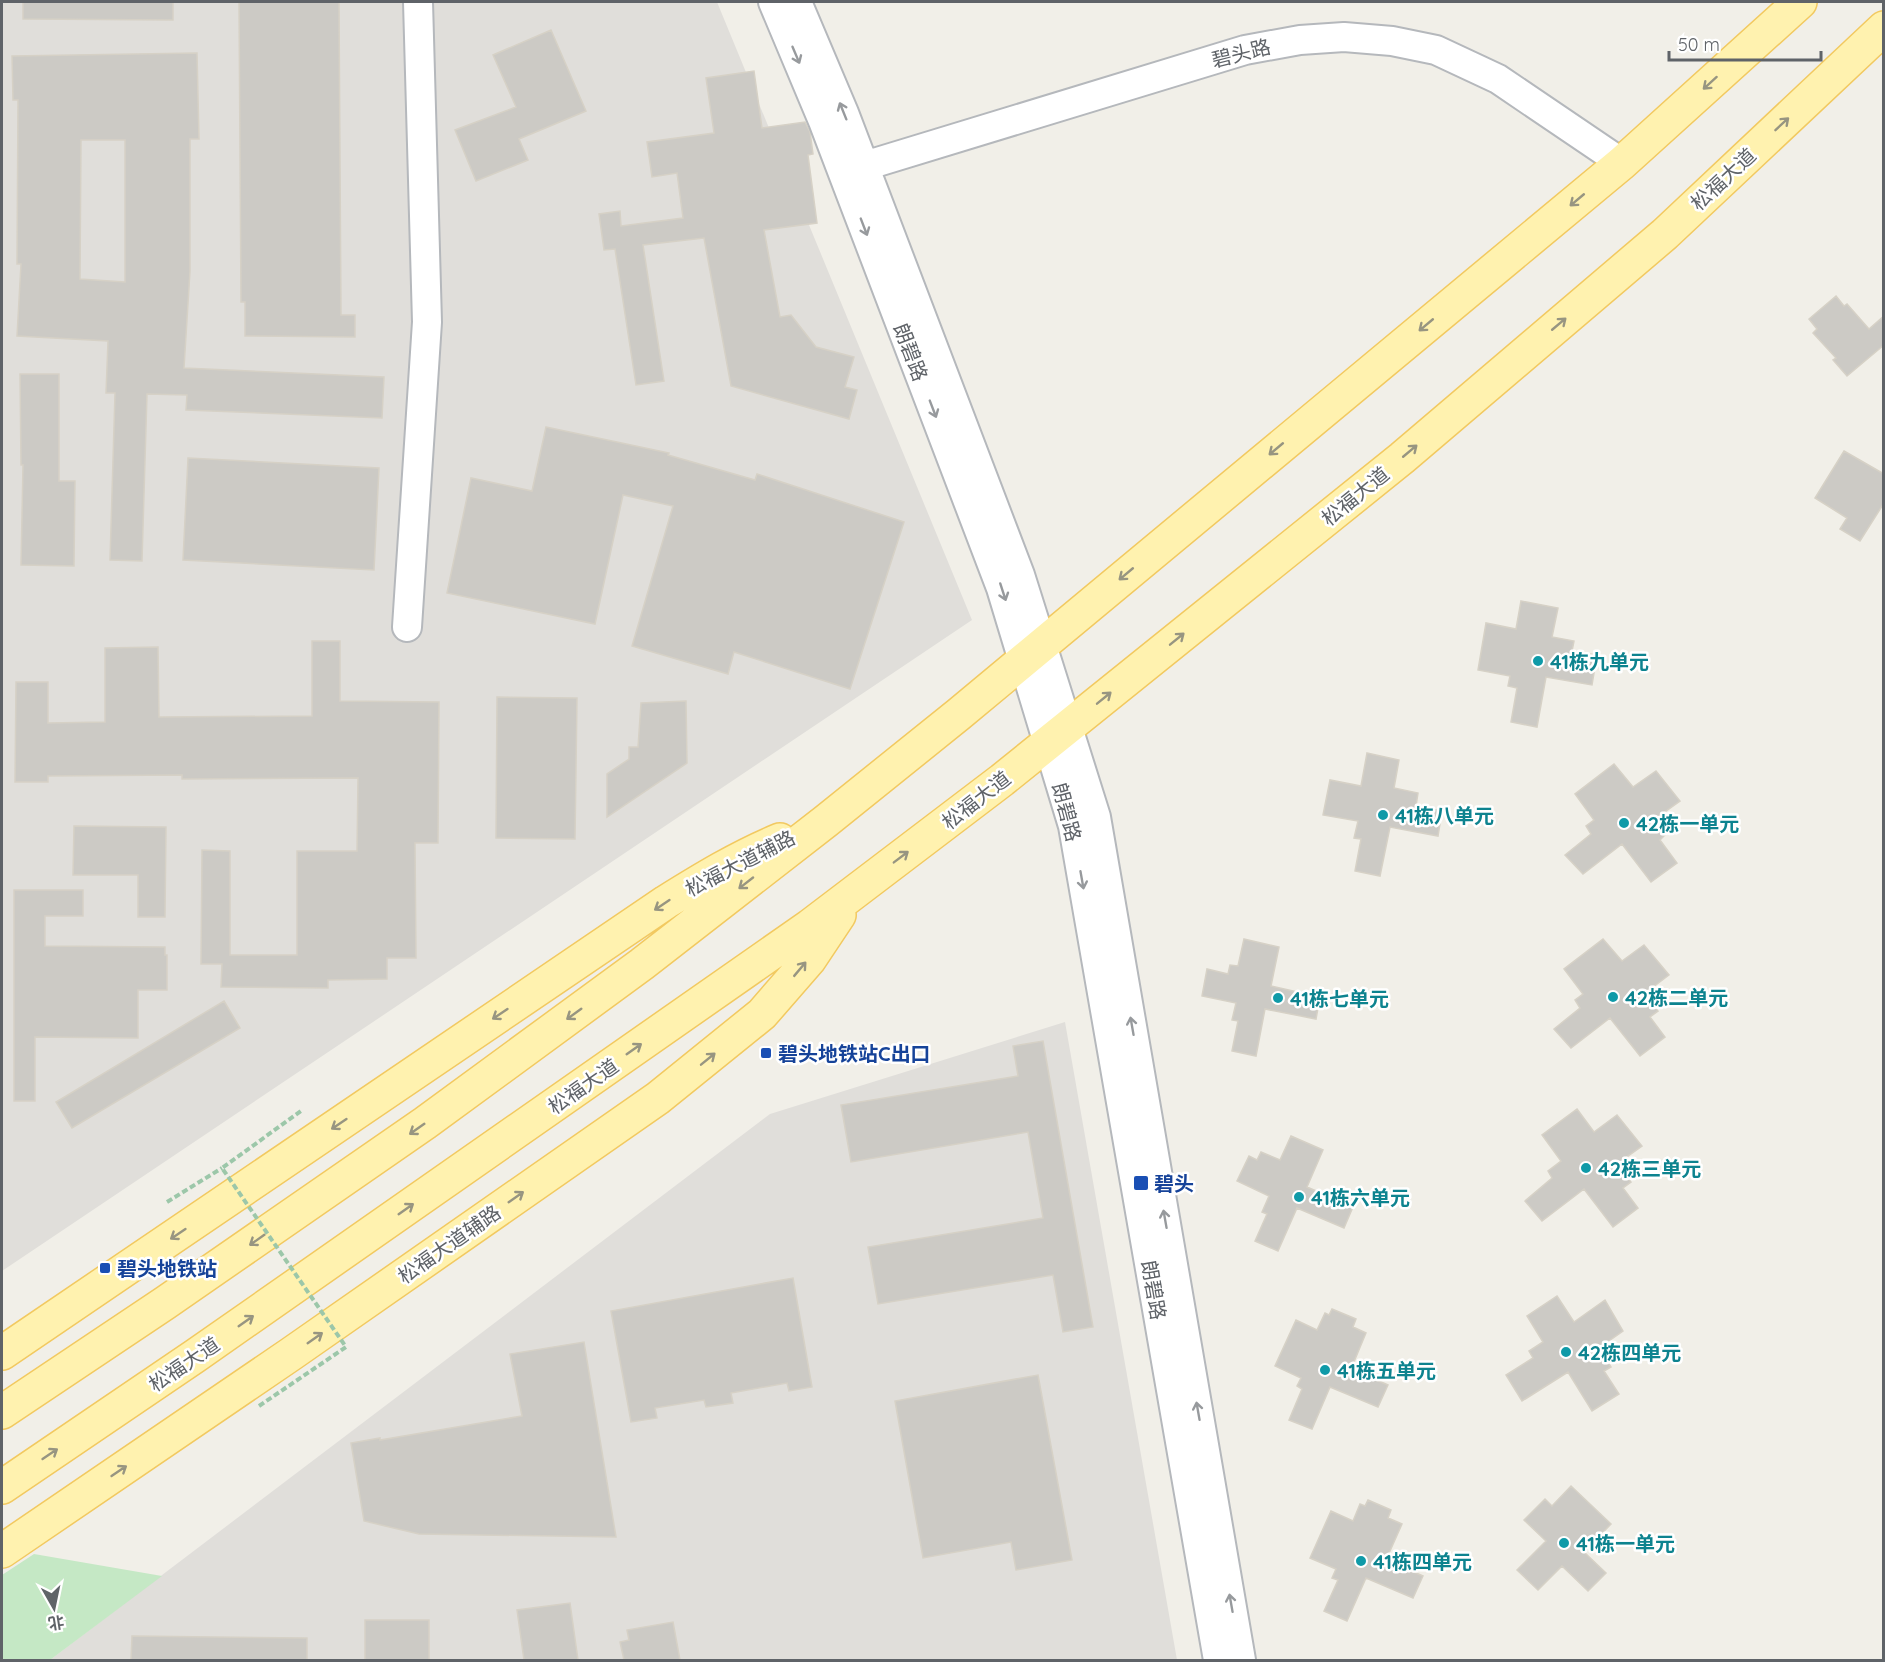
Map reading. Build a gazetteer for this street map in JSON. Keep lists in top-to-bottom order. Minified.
{"streets":{"main road":["松福大道","松福大道辅路"],"street":["碧头路","朗碧路"]},"crossings":[["碧头路","朗碧路"],["松福大道","朗碧路"],["松福大道","松福大道辅路"]],"places":{"other":["41栋九单元","41栋八单元","42栋一单元","42栋二单元","41栋七单元","42栋三单元","41栋六单元","42栋四单元","41栋五单元","41栋一单元","41栋四单元"],"transit":["碧头地铁站C出口","碧头","碧头地铁站"]},"scale_bar":"50 m","north":"bottom"}
